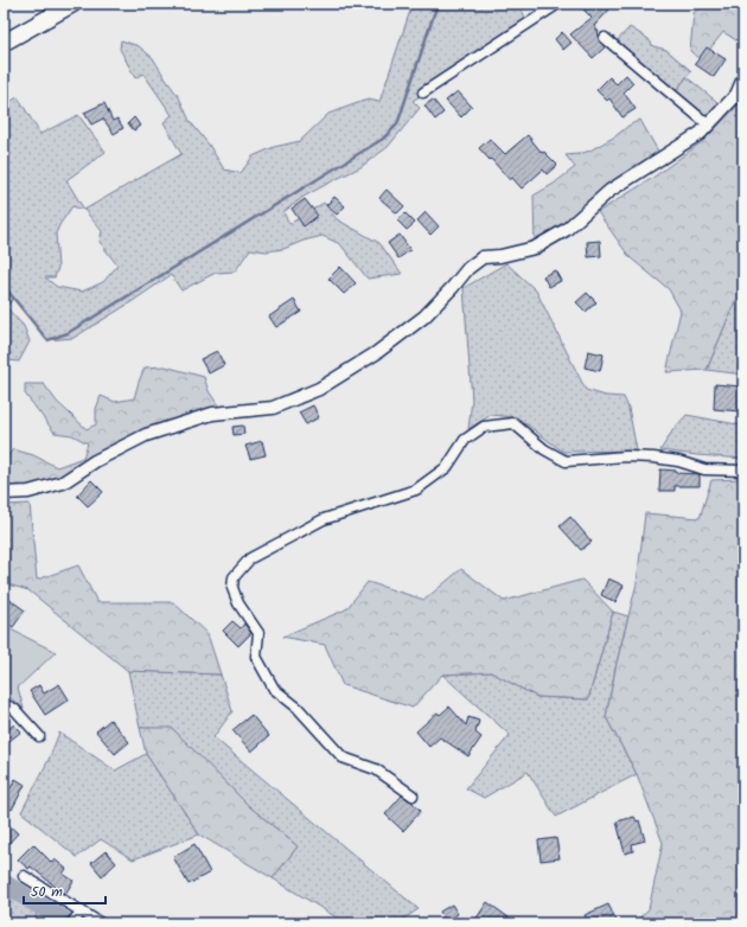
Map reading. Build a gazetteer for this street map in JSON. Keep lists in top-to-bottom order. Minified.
{"scale_bar":"50 m"}
